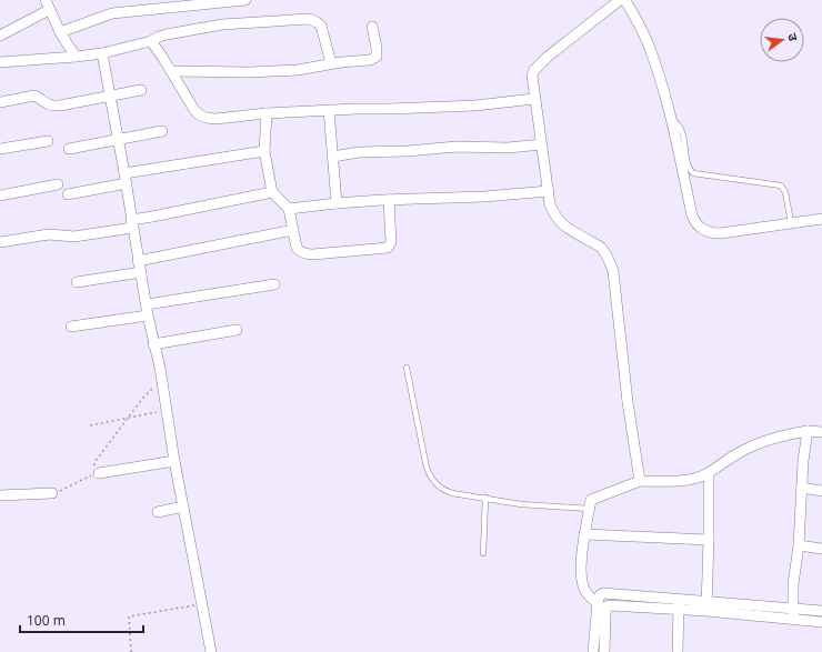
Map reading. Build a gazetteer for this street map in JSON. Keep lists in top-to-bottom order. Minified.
{"scale_bar":"100 m","north":"right"}
